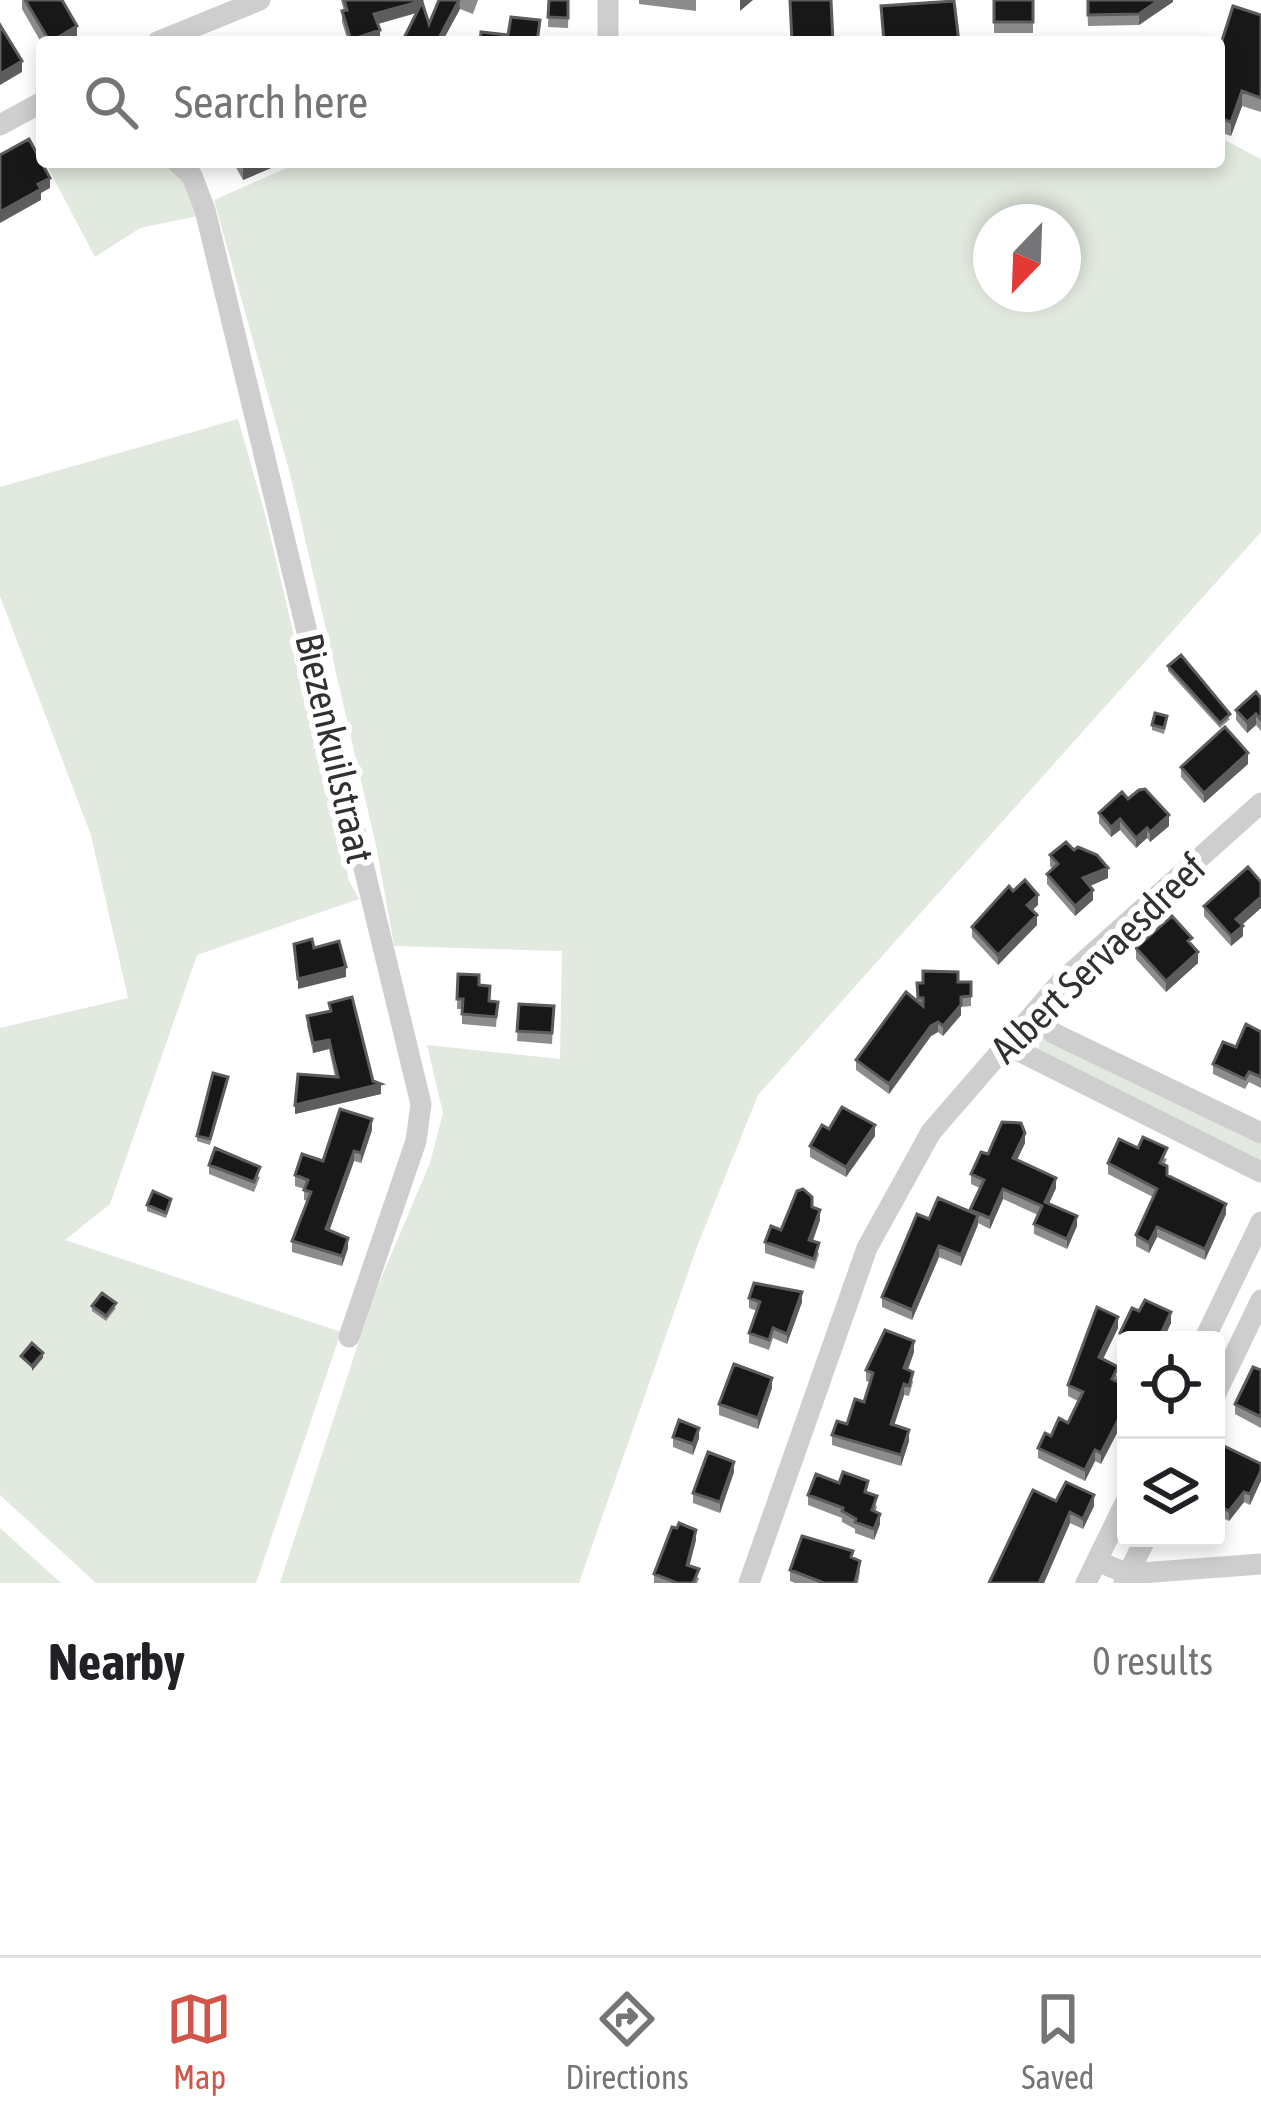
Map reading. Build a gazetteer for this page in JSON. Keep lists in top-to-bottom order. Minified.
{"streets":{"street":["Biezenkuilstraat","Albert Servaesdreef"]},"north":"bottom left","page":{"search":"Search here","heading":["Nearby","0 results"],"nav":["Map","Directions","Saved"]}}
